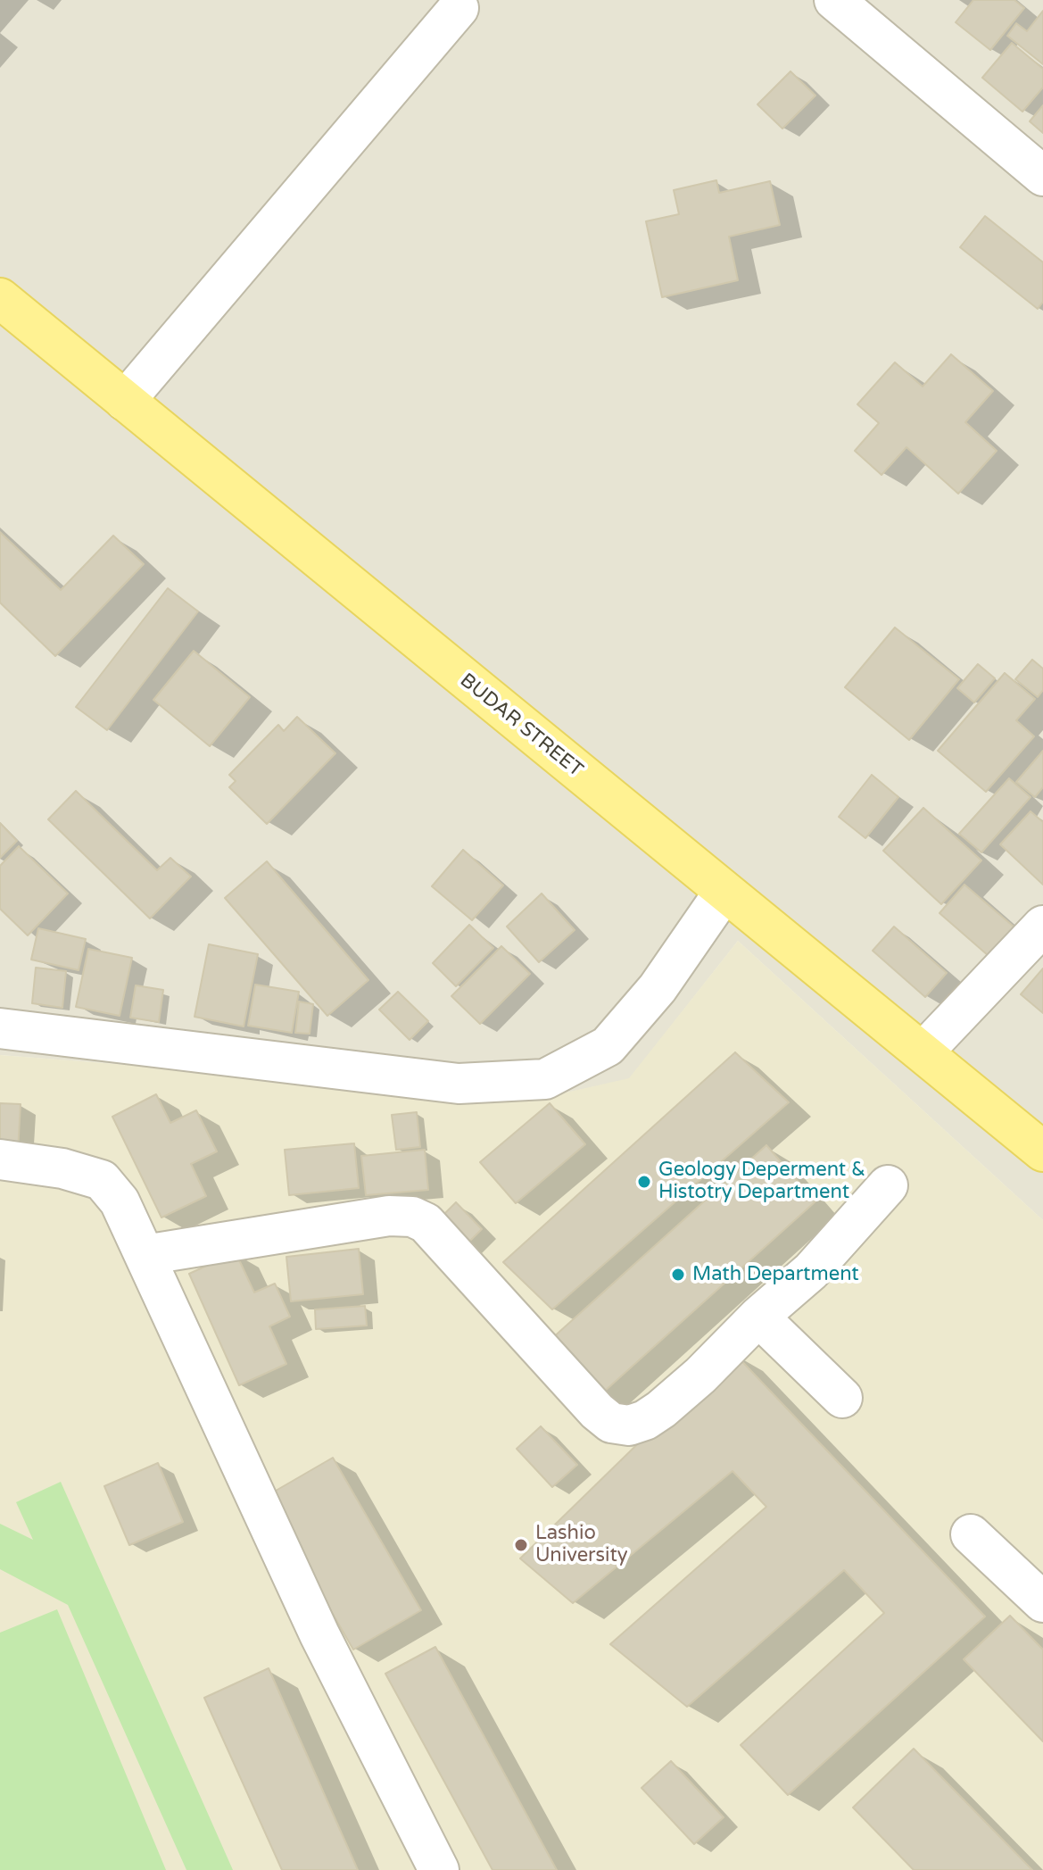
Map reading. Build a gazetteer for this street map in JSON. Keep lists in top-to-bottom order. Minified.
{"streets":{"main road":["BUDAR STREET"]},"places":["Geology Deperment & Histotry Department","Math Department","Lashio University"]}
